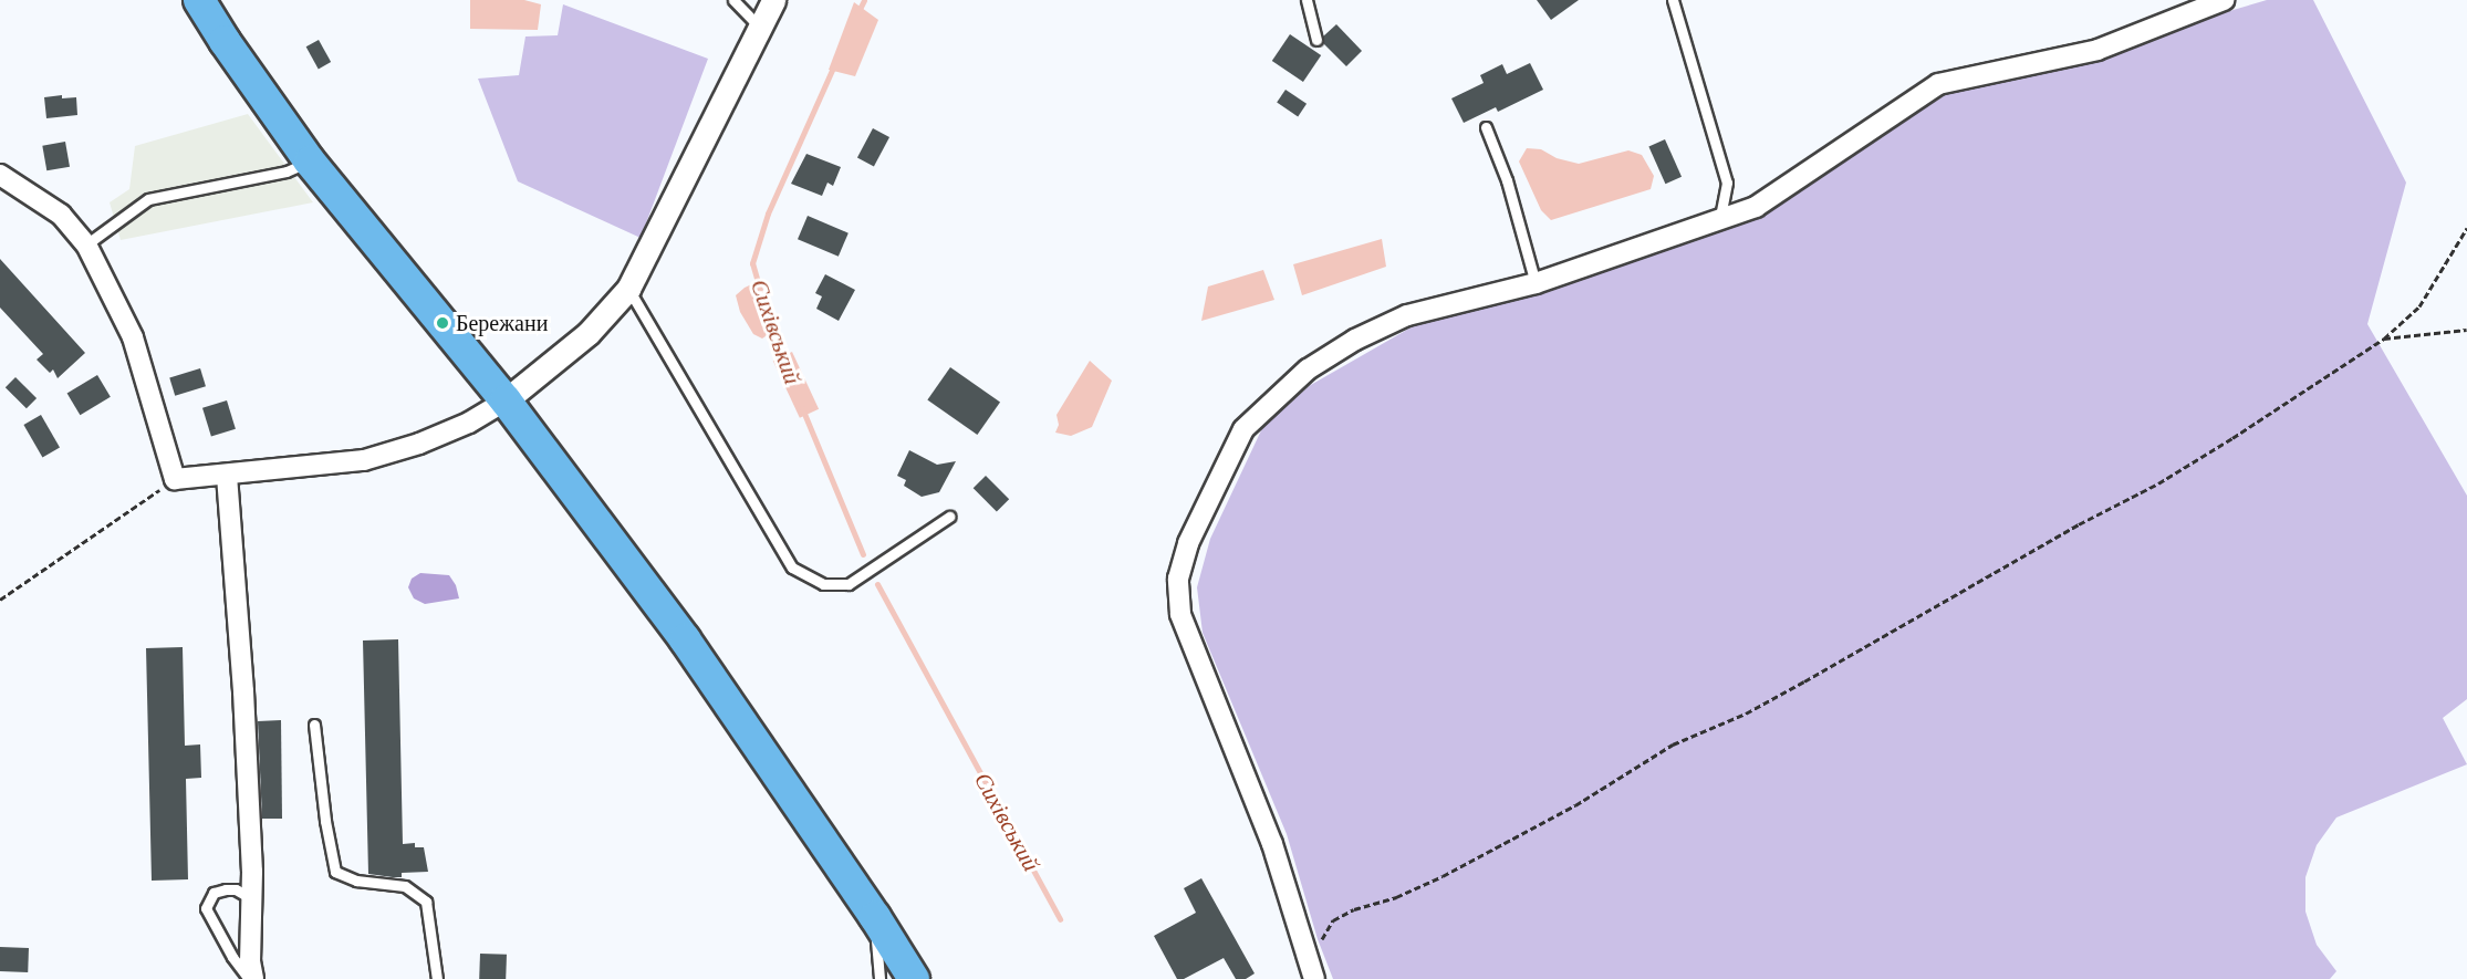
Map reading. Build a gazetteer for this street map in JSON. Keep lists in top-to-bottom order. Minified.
{"water":["Сихівський"],"places":["Бережани"]}
